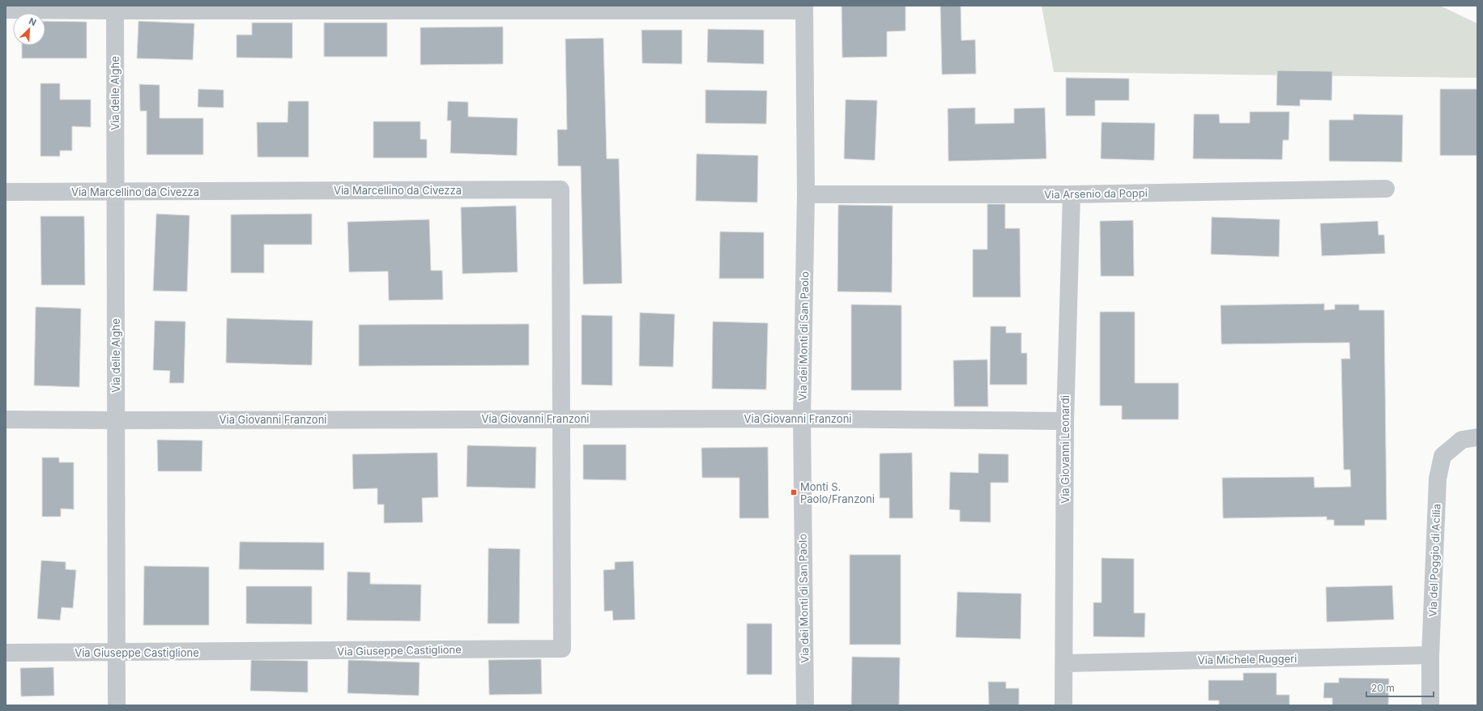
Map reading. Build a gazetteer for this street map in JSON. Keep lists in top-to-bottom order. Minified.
{"streets":{"street":["Via delle Alghe","Via Marcellino da Civezza","Via Arsenio da Poppi","Via dei Monti di San Paolo","Via Giovanni Franzoni","Via Giovanni Leonardi","Via del Poggio di Acilia","Via Giuseppe Castiglione","Via Michele Ruggeri"]},"crossings":[["Via delle Alghe","Via Marcellino da Civezza"],["Via delle Alghe","Via Giovanni Franzoni"],["Via delle Alghe","Via Giuseppe Castiglione"],["Via Marcellino da Civezza","Via Giovanni Franzoni"],["Via Marcellino da Civezza","Via Giuseppe Castiglione"],["Via Arsenio da Poppi","Via dei Monti di San Paolo"],["Via Arsenio da Poppi","Via Giovanni Leonardi"],["Via dei Monti di San Paolo","Via Giovanni Franzoni"],["Via Giovanni Franzoni","Via Giovanni Leonardi"],["Via Giovanni Franzoni","Via Giuseppe Castiglione"],["Via Giovanni Leonardi","Via Michele Ruggeri"],["Via del Poggio di Acilia","Via Michele Ruggeri"]],"places":{"transit":["Monti S. Paolo/Franzoni"]},"scale_bar":"20 m","north":"top right"}
